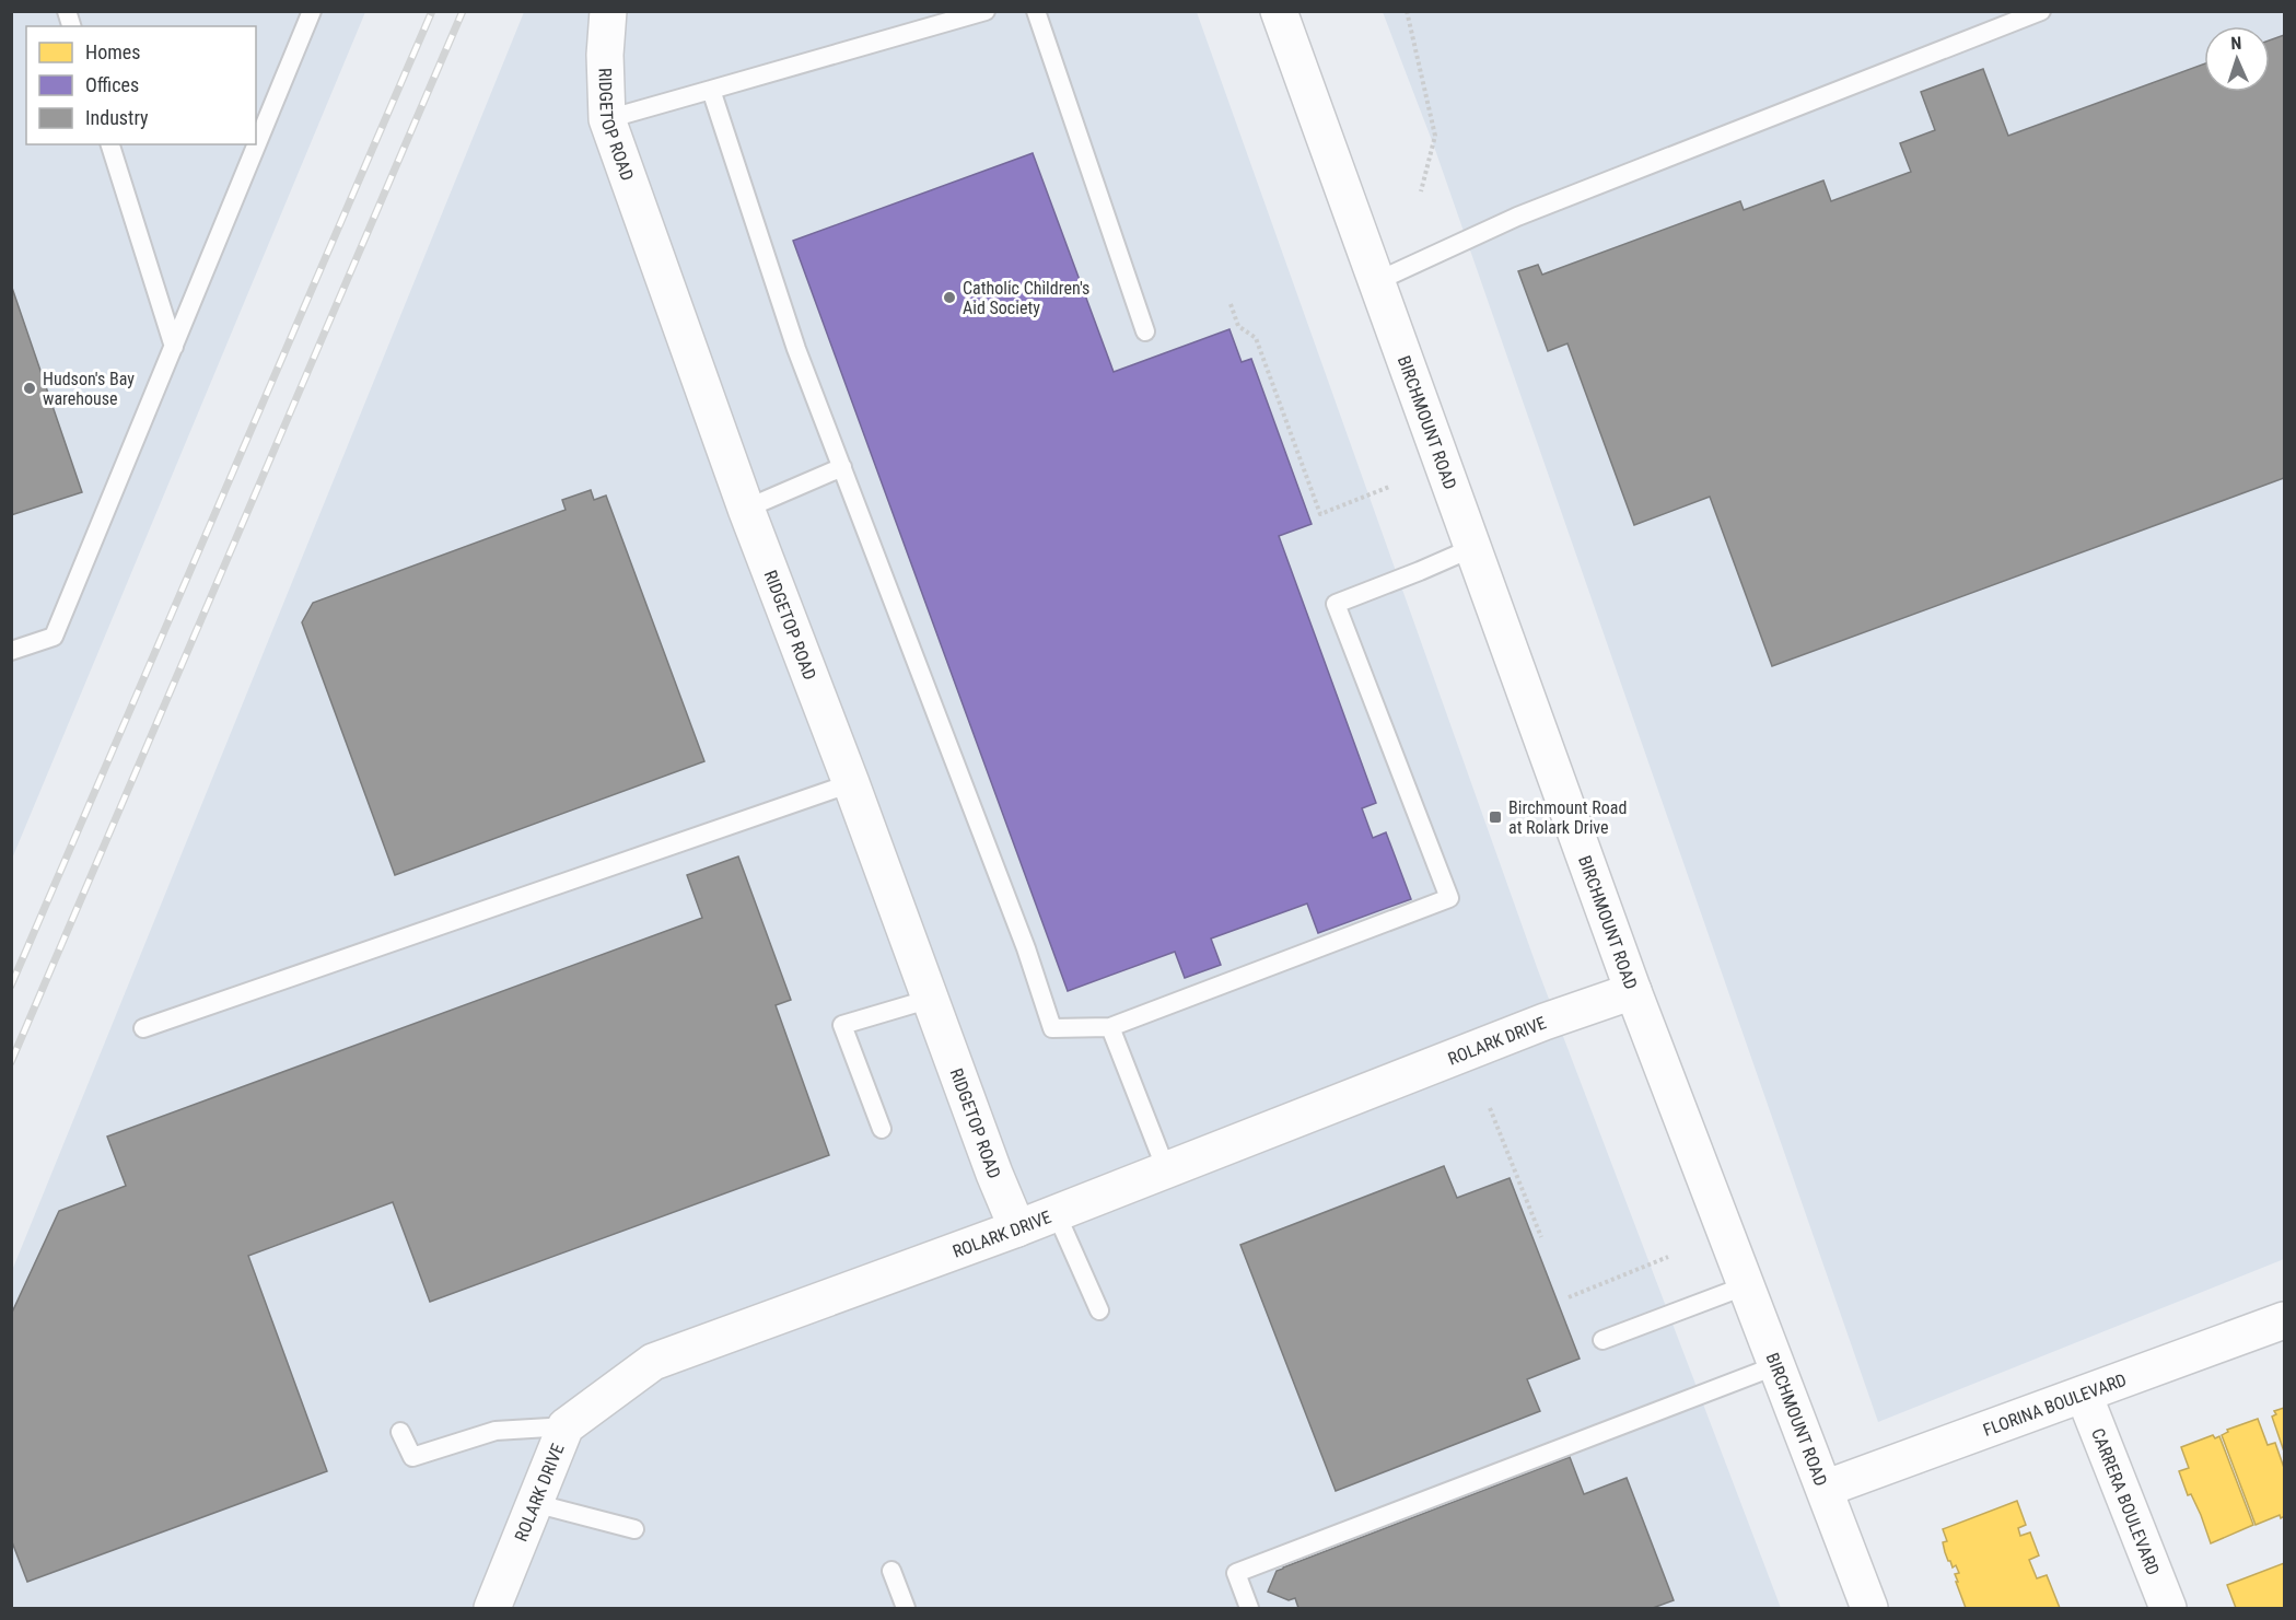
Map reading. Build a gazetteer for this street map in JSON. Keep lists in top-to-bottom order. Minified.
{"streets":{"street":["RIDGETOP ROAD","BIRCHMOUNT ROAD","ROLARK DRIVE","FLORINA BOULEVARD","CARRERA BOULEVARD"]},"crossings":[["RIDGETOP ROAD","ROLARK DRIVE"],["BIRCHMOUNT ROAD","ROLARK DRIVE"],["BIRCHMOUNT ROAD","FLORINA BOULEVARD"],["FLORINA BOULEVARD","CARRERA BOULEVARD"]],"places":{"other":["Catholic Children's Aid Society","Hudson's Bay warehouse"],"transit":["Birchmount Road at Rolark Drive"]},"legend":["Homes","Offices","Industry"],"north":"top"}
